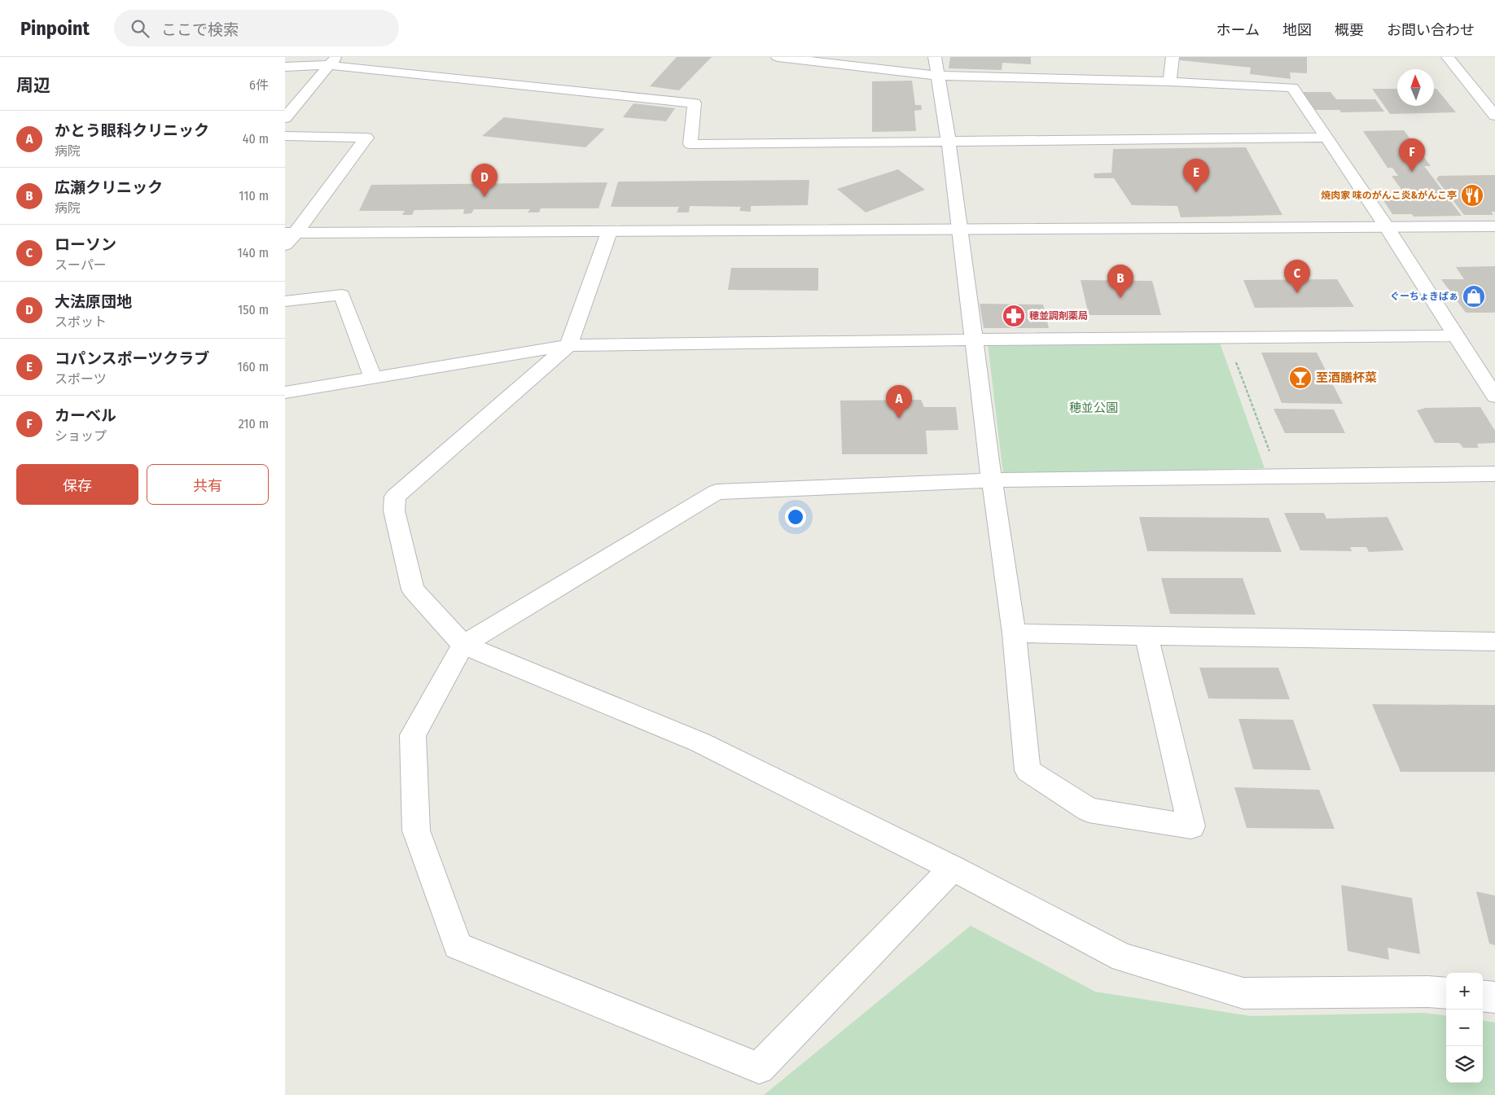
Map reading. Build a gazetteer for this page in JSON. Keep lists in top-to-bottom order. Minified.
{"parks":["穂並公園"],"places":{"restaurant":["焼肉家 味のがんこ炎&がんこ亭"],"shop":["ぐーちょきぱぁ"],"pharmacy":["穂並調剤薬局"],"bar":["至酒膳杯菜"]},"north":"top","page":{"header":"Pinpoint","search":"ここで検索","nav":["ホーム","地図","概要","お問い合わせ"],"heading":["周辺","6件"],"list":[{"mark":"A","name":"かとう眼科クリニック","note":"病院","value":"40 m"},{"mark":"B","name":"広瀬クリニック","note":"病院","value":"110 m"},{"mark":"C","name":"ローソン","note":"スーパー","value":"140 m"},{"mark":"D","name":"大法原団地","note":"スポット","value":"150 m"},{"mark":"E","name":"コパンスポーツクラブ","note":"スポーツ","value":"160 m"},{"mark":"F","name":"カーベル","note":"ショップ","value":"210 m"}],"pins":["F","E","D","C","B","A"],"buttons":["保存","共有"],"map_buttons":["+","−"]}}
